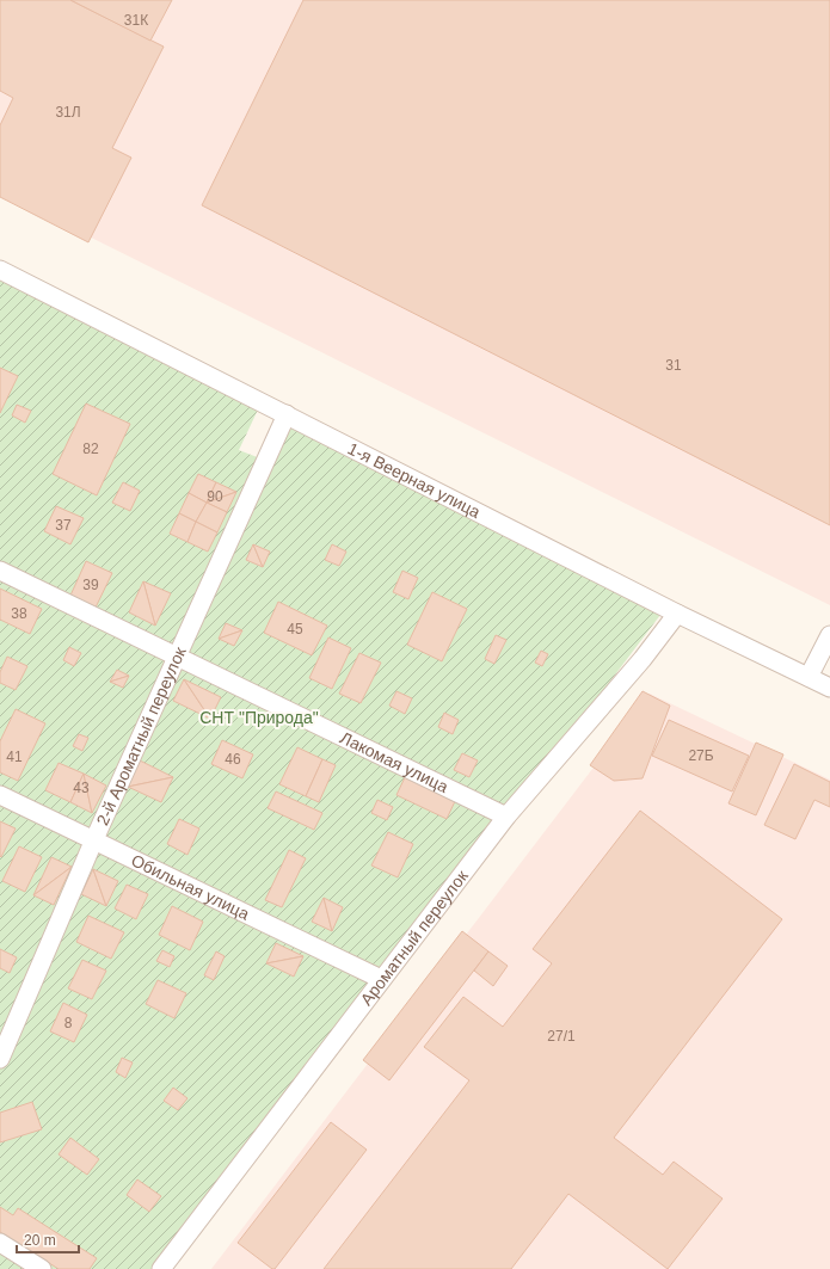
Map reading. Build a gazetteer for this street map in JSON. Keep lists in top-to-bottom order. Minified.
{"streets":{"street":["1-я Веерная улица","2-й Ароматный переулок","Лакомая улица","Обильная улица","Ароматный переулок"]},"crossings":[["1-я Веерная улица","2-й Ароматный переулок"],["1-я Веерная улица","Ароматный переулок"],["2-й Ароматный переулок","Лакомая улица"],["2-й Ароматный переулок","Обильная улица"],["Лакомая улица","Ароматный переулок"],["Обильная улица","Ароматный переулок"]],"parks":["СНТ \"Природа\""],"house_numbers":["31К","31Л","31","82","90","37","39","38","45","27Б","41","46","43","8","27/1"],"scale_bar":"20 m"}
